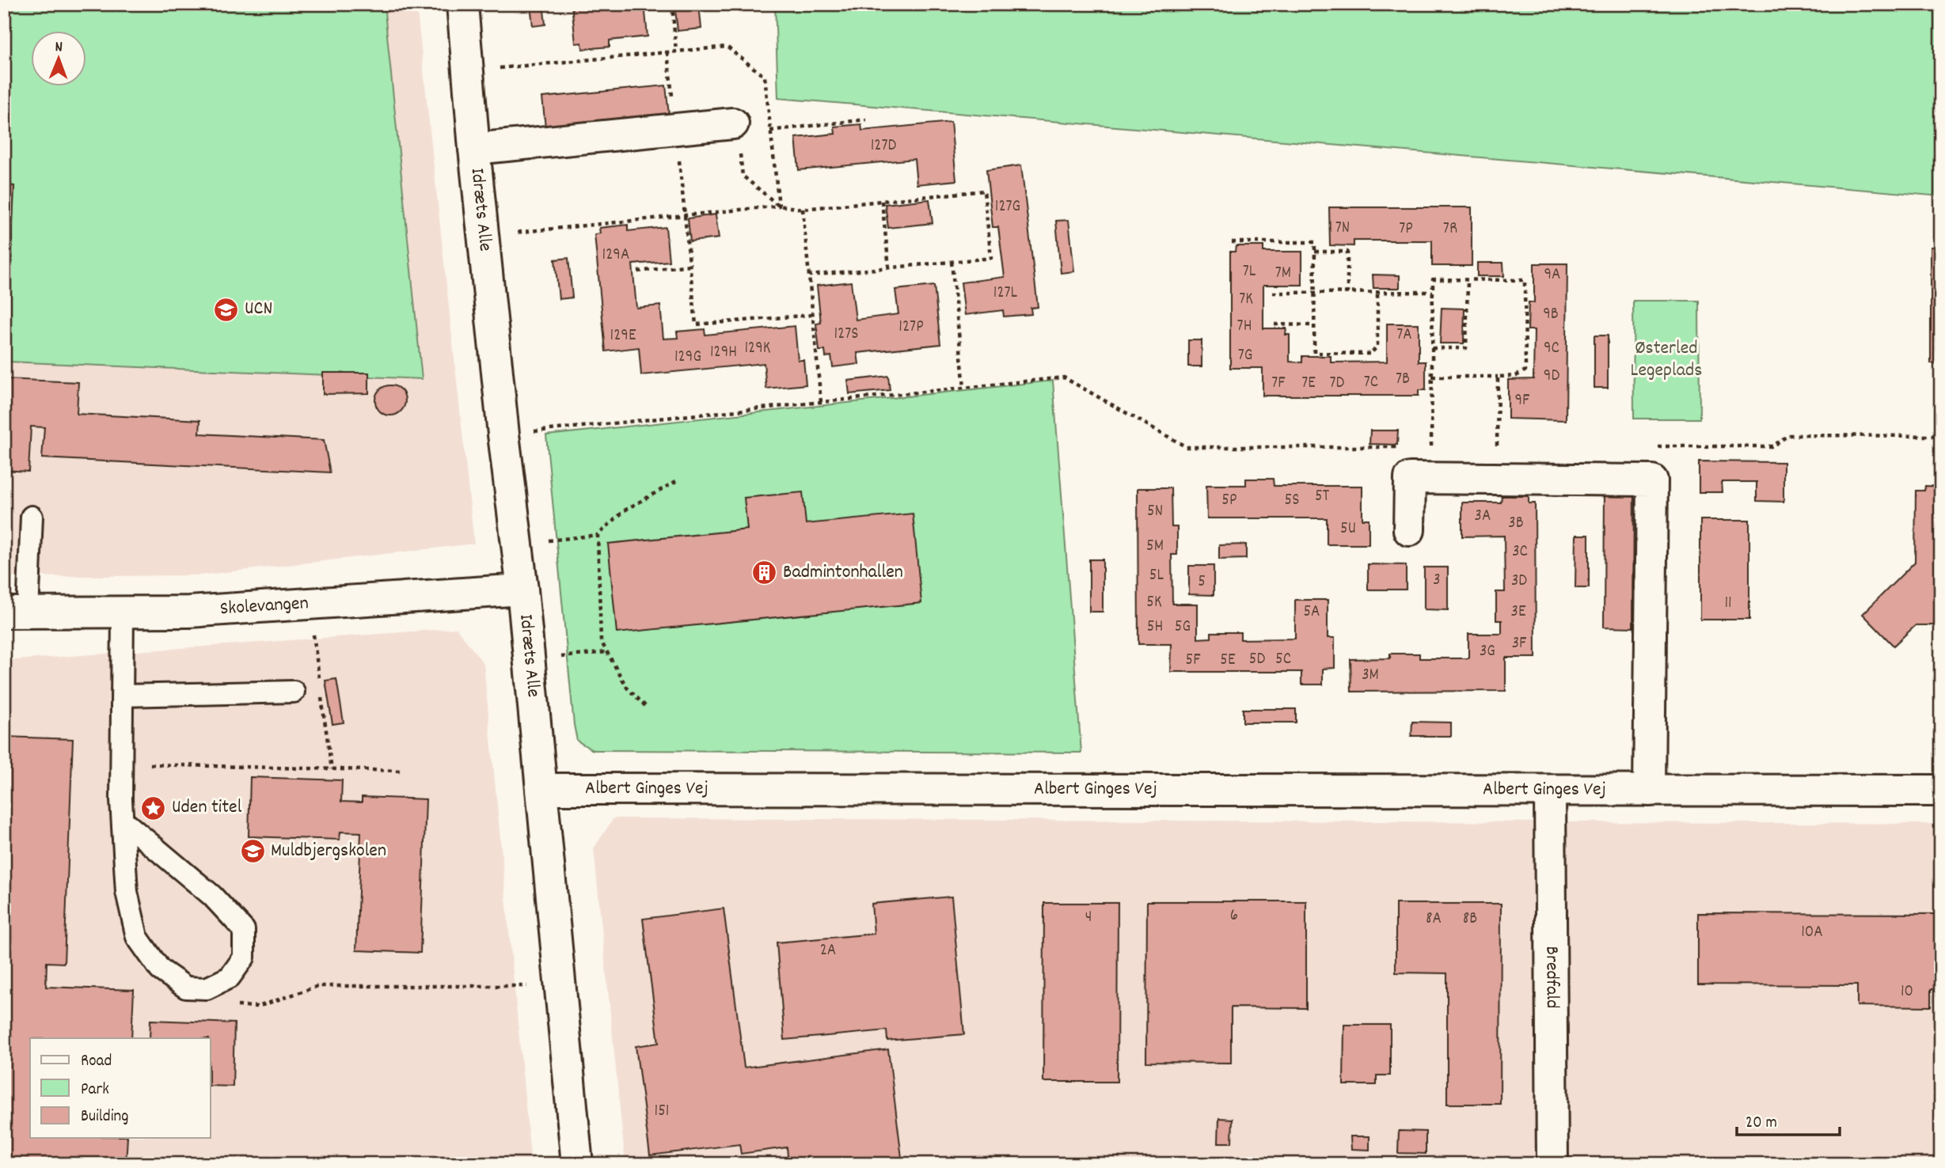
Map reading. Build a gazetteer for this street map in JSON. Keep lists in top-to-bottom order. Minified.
{"streets":{"street":["Idræts Alle","Skolevangen","Albert Ginges Vej","Bredfald"]},"crossings":[["Idræts Alle","Skolevangen"],["Idræts Alle","Albert Ginges Vej"],["Albert Ginges Vej","Bredfald"]],"parks":["Østerled Legeplads"],"places":{"school or university":["UCN","Muldbjergskolen"],"building":["Badmintonhallen"],"place":["Uden titel"]},"house_numbers":["127D","127G","7N","7P","7R","129A","7L","7M","9A","127L","7K","9B","7H","127P","127S","7A","129E","129K","9C","129H","7G","129G","9D","7B","7C","7F","7E","7D","9F","5T","5P","5S","5N","3A","3B","5U","5M","3C","5L","3","3D","5","5K","11","5A","3E","5H","5G","3F","3G","5D","5C","5F","5E","3M","6","4","8A","8B","10A","2A","10","151"],"legend":["Road","Park","Building"],"scale_bar":"20 m","north":"top"}
